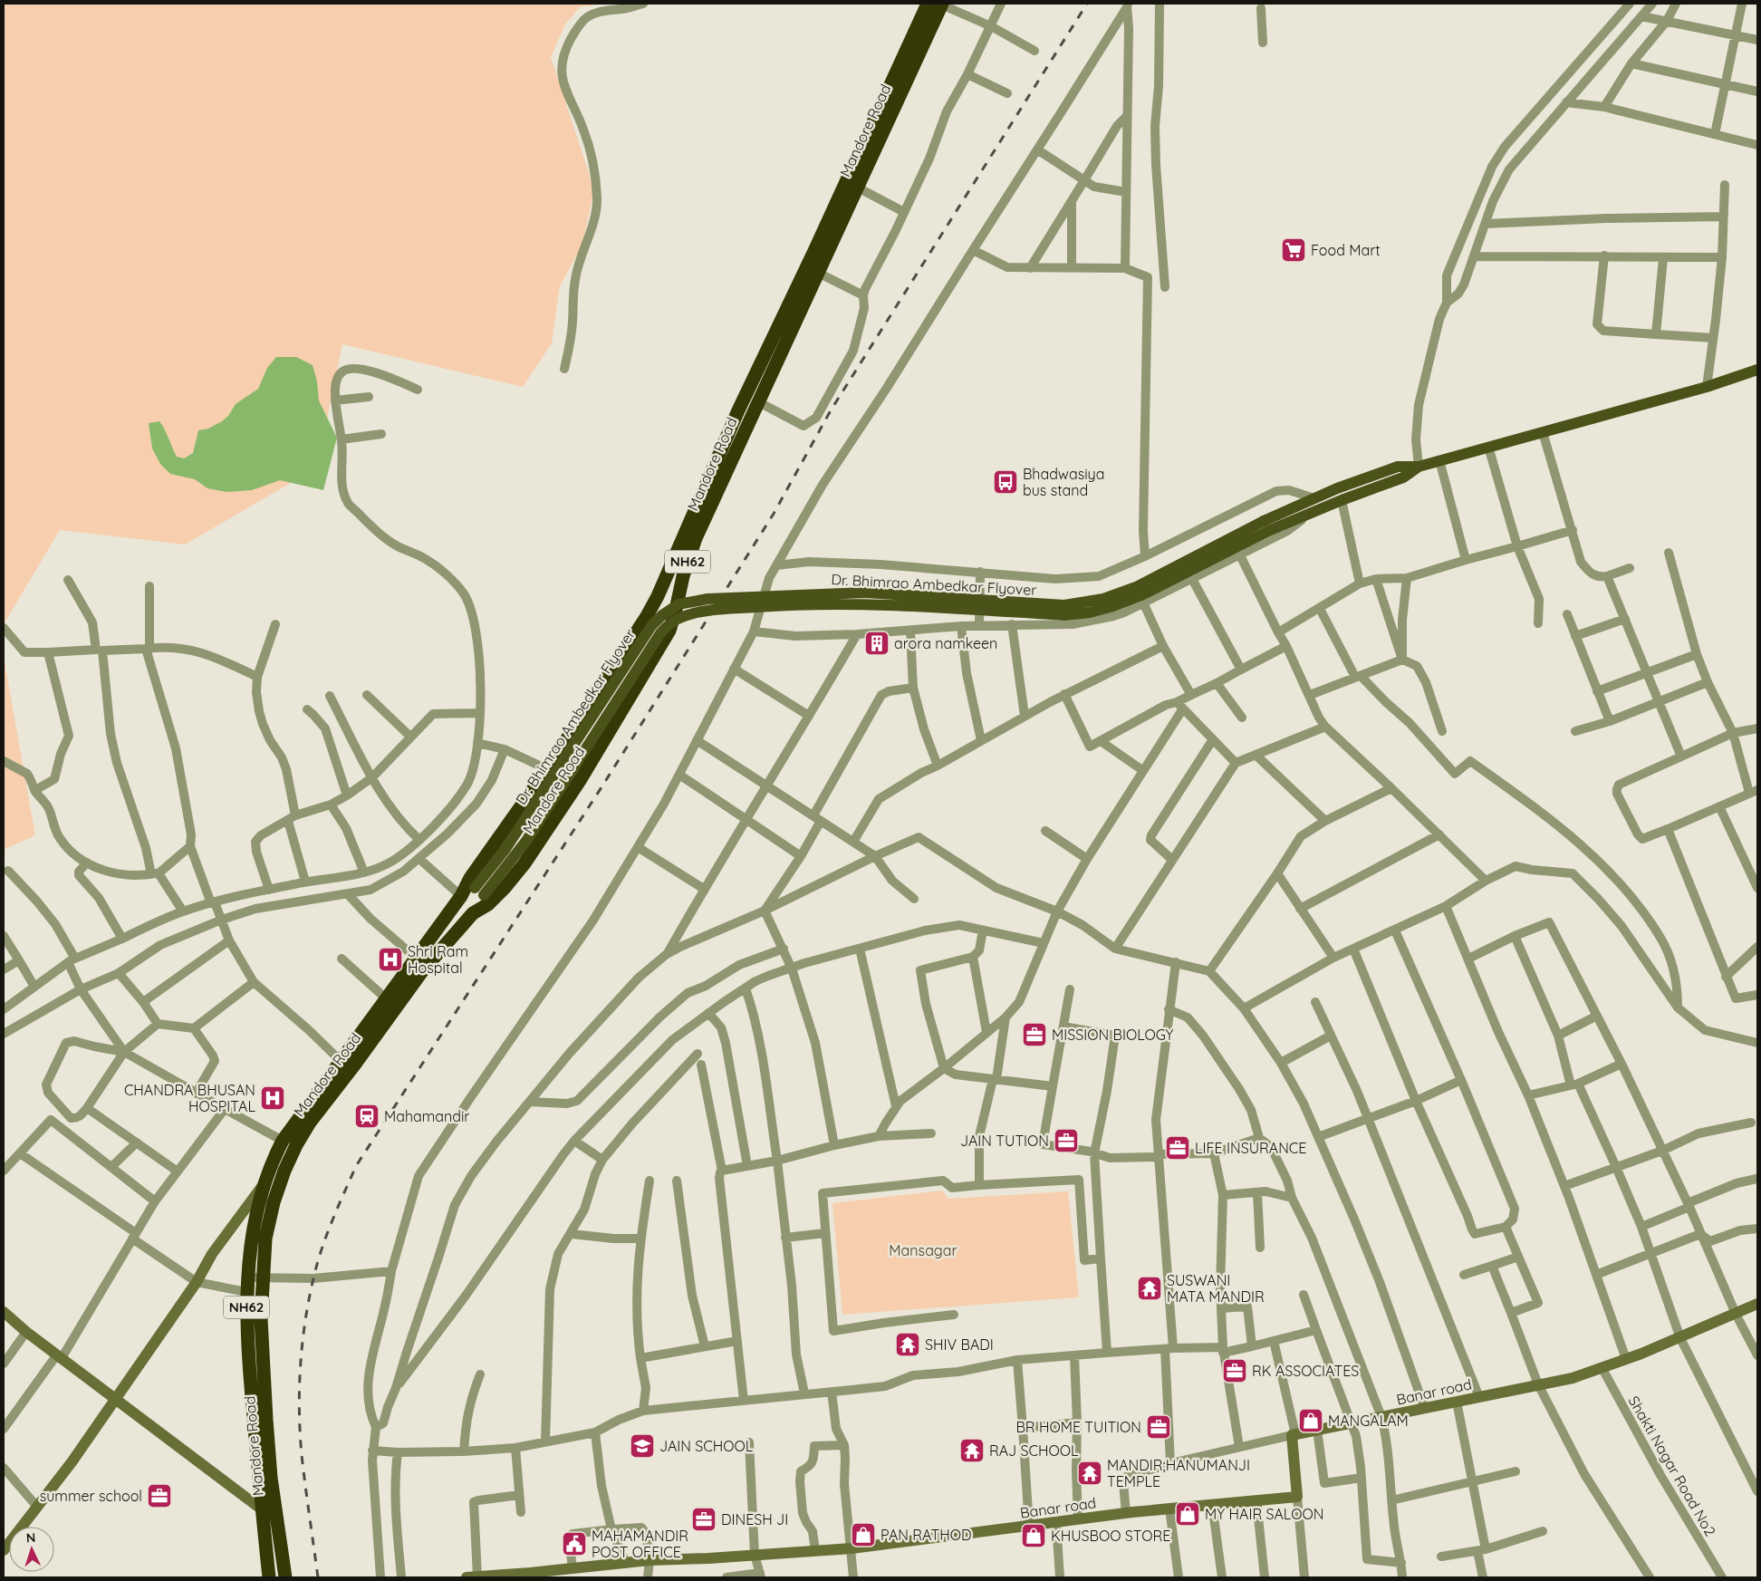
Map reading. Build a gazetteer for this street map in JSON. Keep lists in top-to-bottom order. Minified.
{"streets":{"highway":["Mandore Road","NH62"],"main road":["Dr. Bhimrao Ambedkar Flyover"],"street":["Banar road","Shakti Nagar Road No2"]},"crossings":[["Mandore Road","Dr. Bhimrao Ambedkar Flyover"],["Banar road","Shakti Nagar Road No2"]],"parks":["Mansagar"],"places":{"supermarket":["Food Mart"],"bus stop":["Bhadwasiya bus stand"],"building":["arora namkeen"],"hospital":["Shri Ram Hospital","CHANDRA BHUSAN HOSPITAL"],"office":["MISSION BIOLOGY","JAIN TUTION","LIFE INSURANCE","RK ASSOCIATES","BR HOME TUITION","summer school","DINESH JI"],"station":["Mahamandir"],"temple":["SUSWANI MATA MANDIR","SHIV BADI","RAJ SCHOOL","MANDIR;HANUMANJI TEMPLE"],"shop":["MANGALAM","MY HAIR SALOON","PAN RATHOD","KHUSBOO STORE"],"school or university":["JAIN SCHOOL"],"public building":["MAHAMANDIR POST OFFICE"]},"north":"top"}
